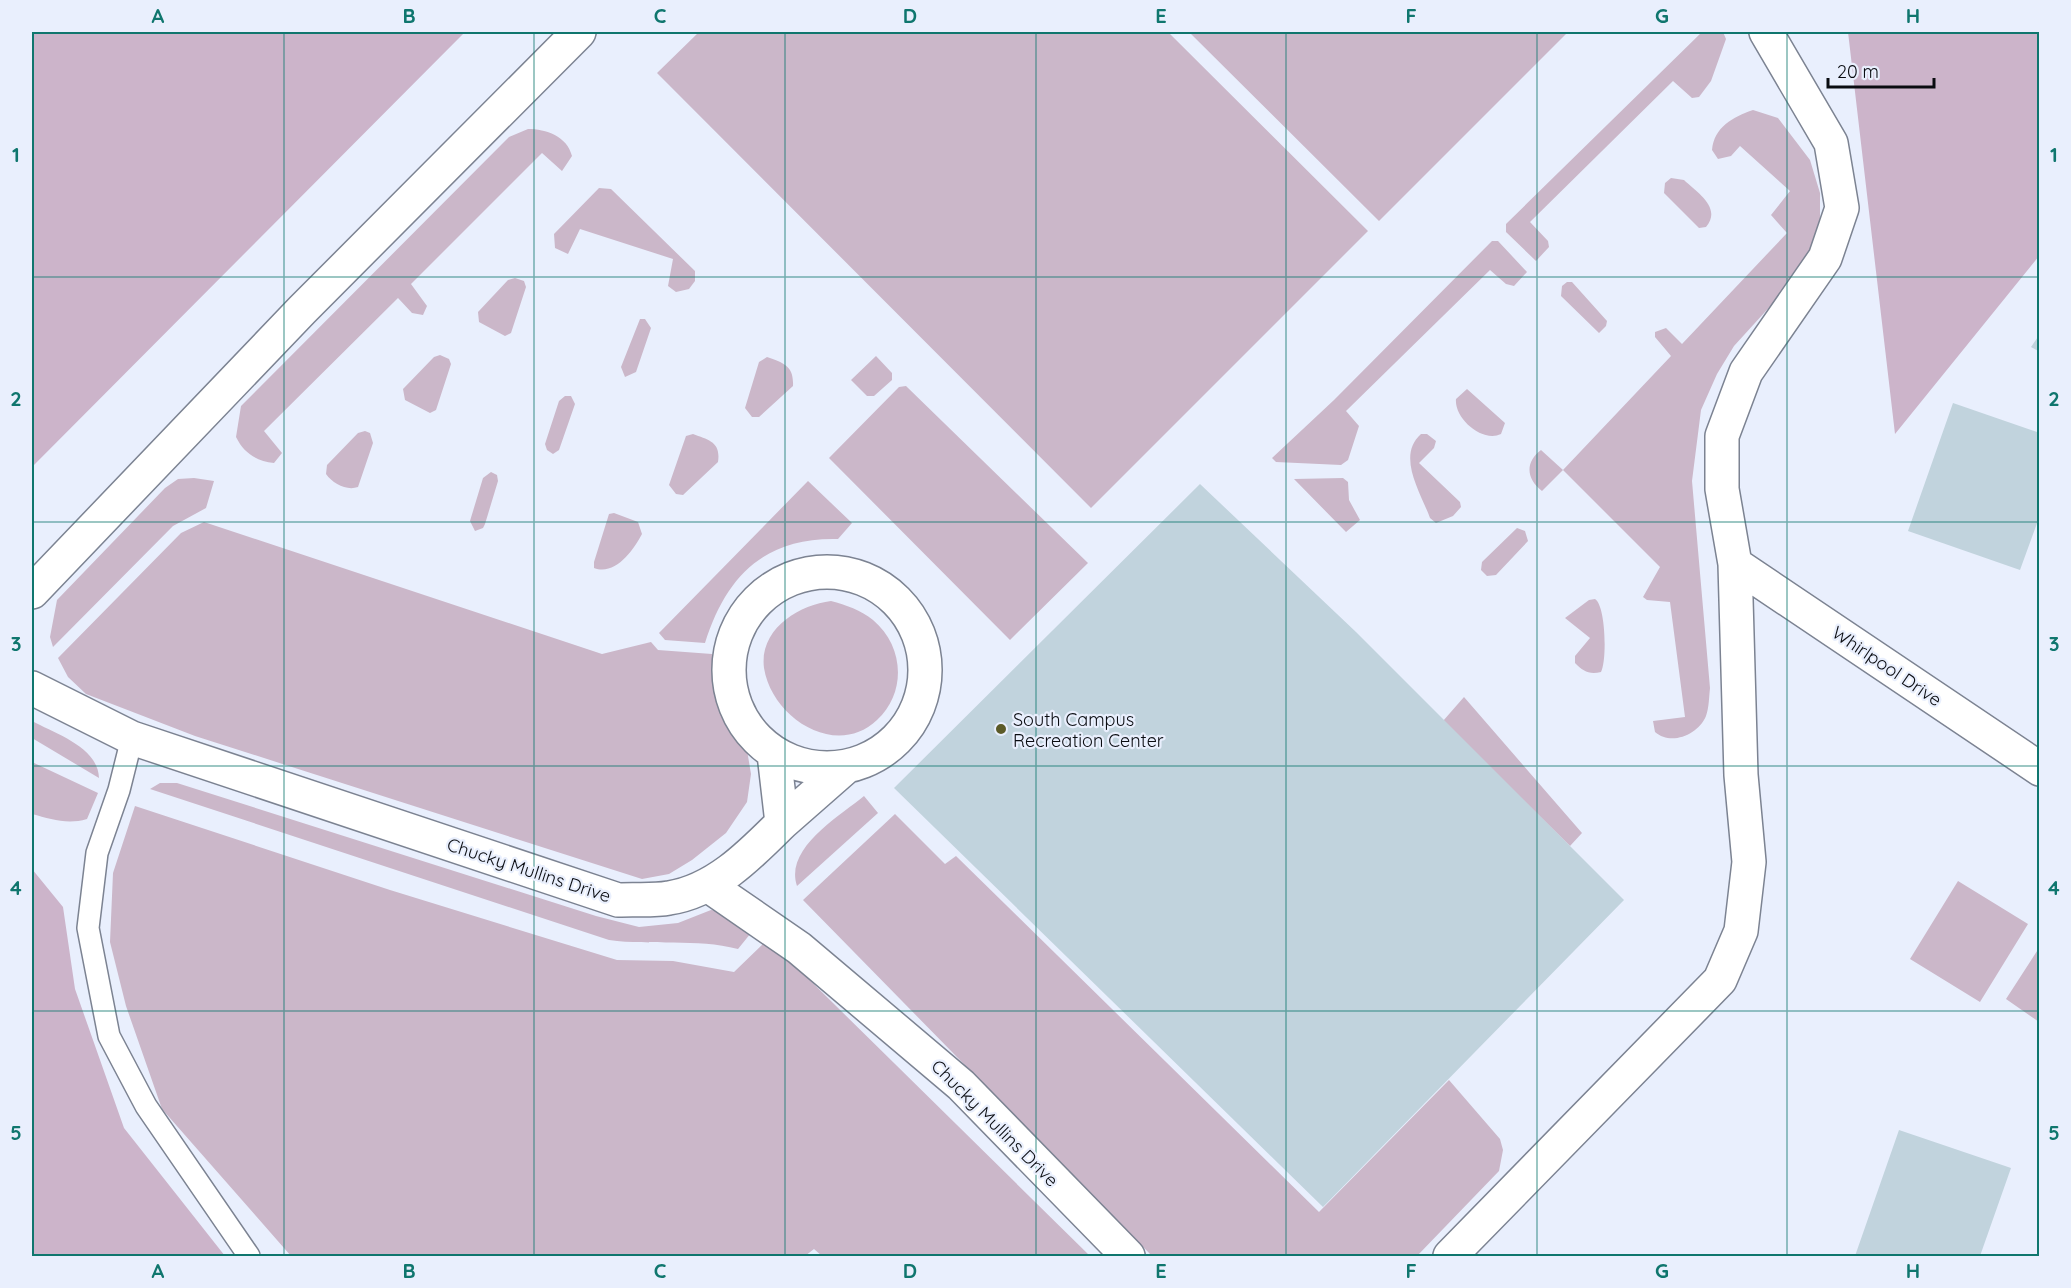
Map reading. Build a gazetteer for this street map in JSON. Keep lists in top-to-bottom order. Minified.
{"streets":{"street":["Whirlpool Drive","Chucky Mullins Drive"]},"places":["South Campus Recreation Center"],"scale_bar":"20 m","grid":{"columns":["A","B","C","D","E","F","G","H"],"rows":["1","2","3","4","5"]}}
